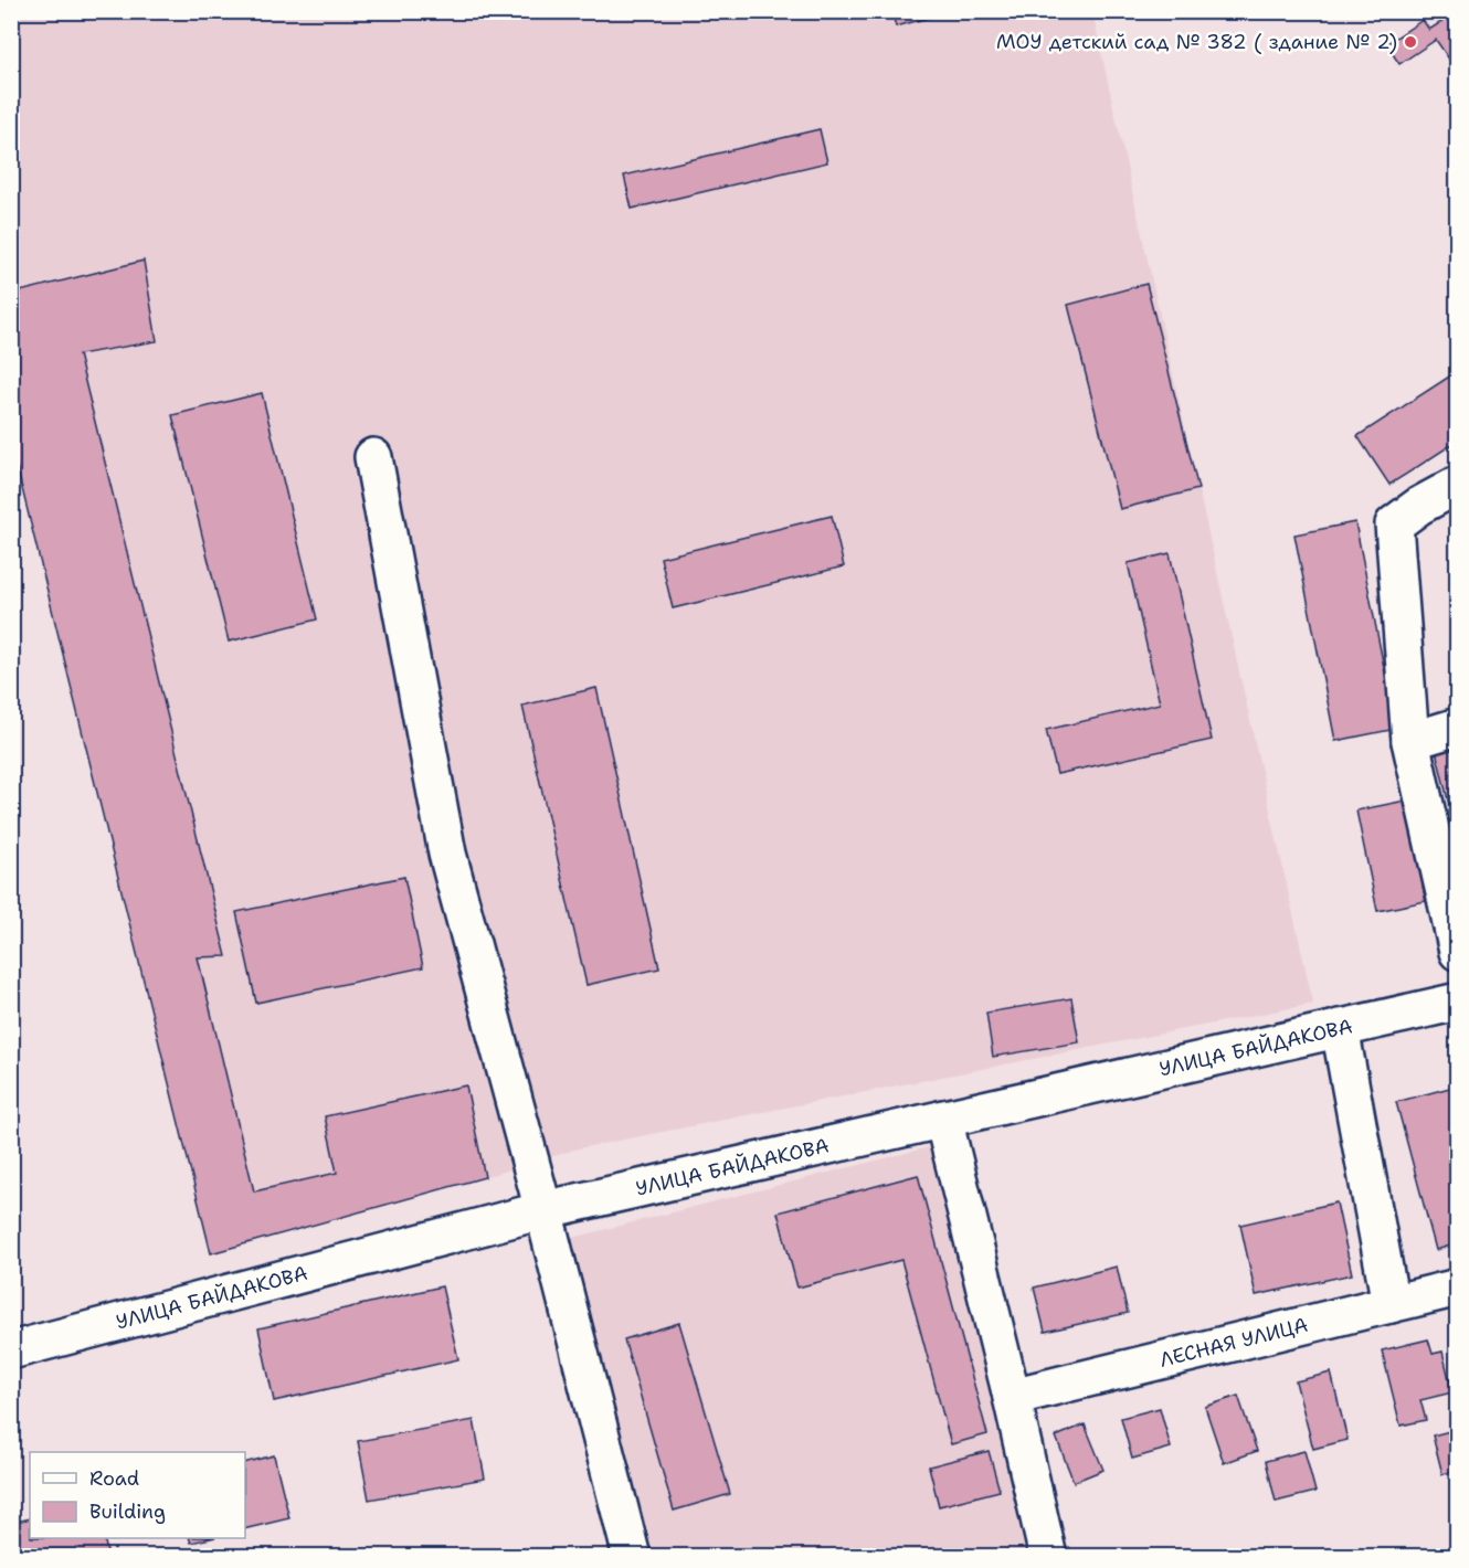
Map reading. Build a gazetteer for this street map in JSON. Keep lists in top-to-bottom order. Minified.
{"streets":{"street":["УЛИЦА БАЙДАКОВА","ЛЕСНАЯ УЛИЦА"]},"places":["МОУ детский сад № 382 ( здание № 2)"],"legend":["Road","Building"]}
